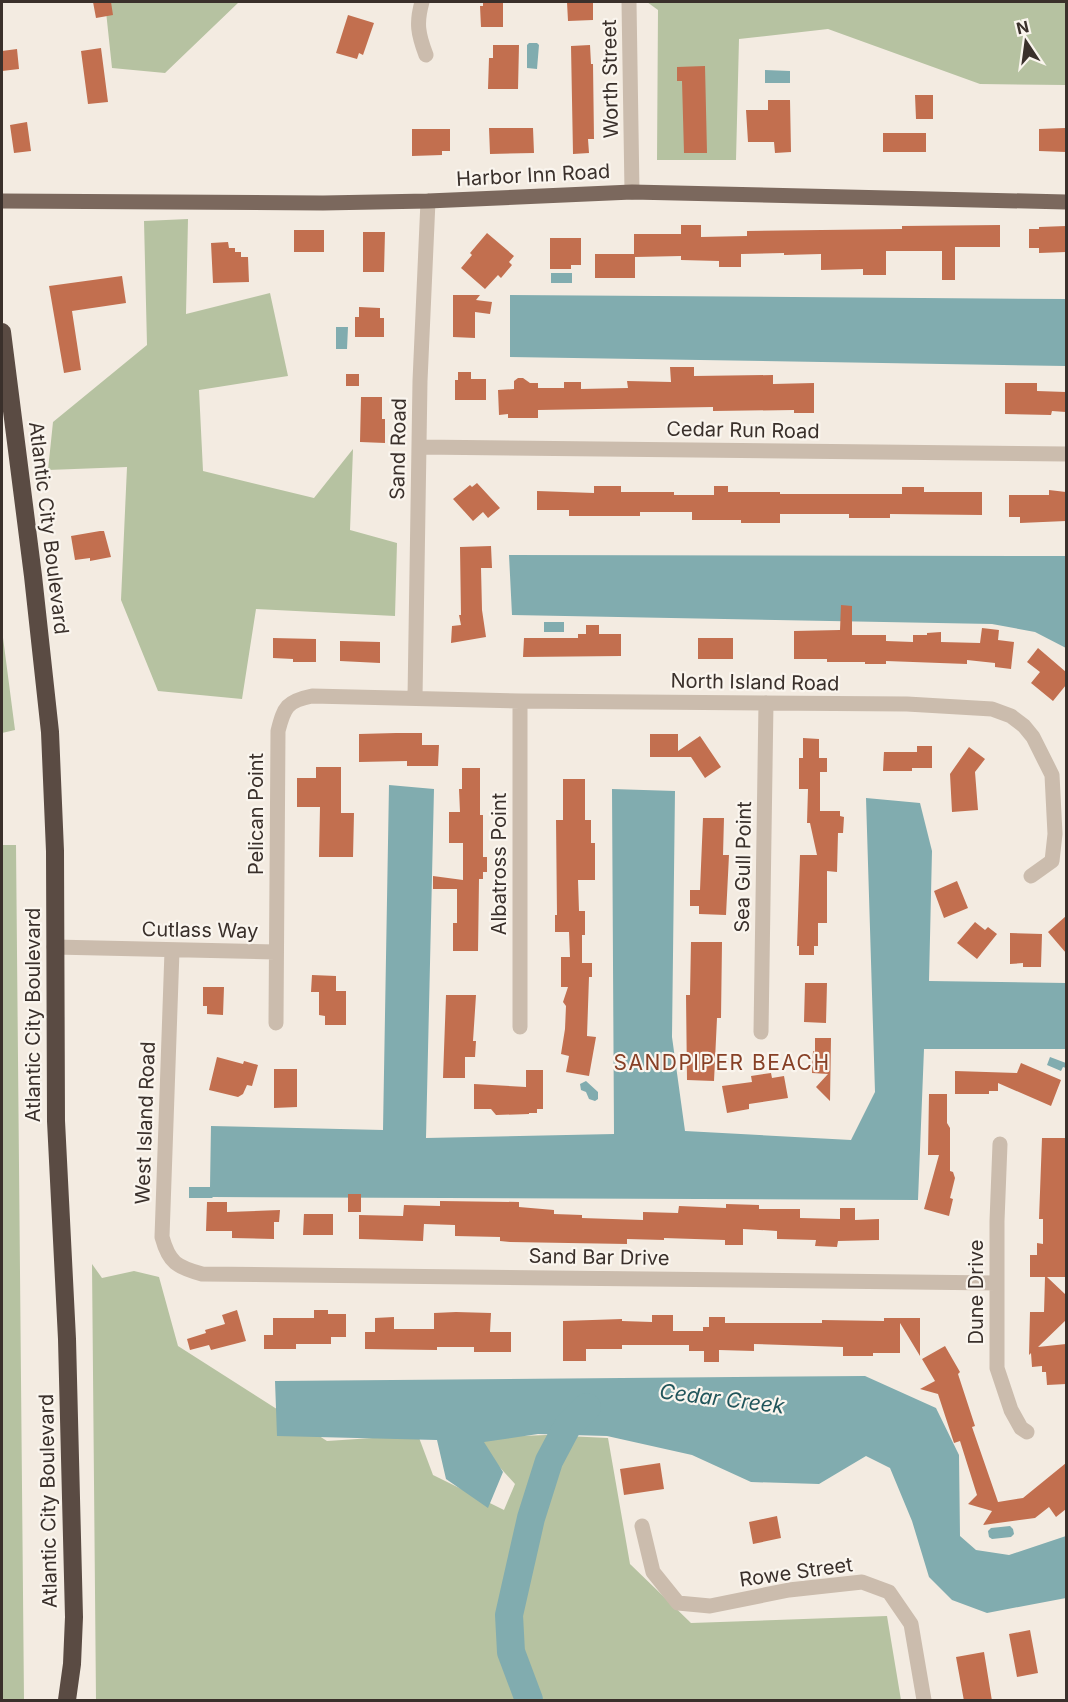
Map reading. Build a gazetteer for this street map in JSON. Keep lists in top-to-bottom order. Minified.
{"streets":{"highway":["Atlantic City Boulevard"],"main road":["Harbor Inn Road"],"street":["Worth Street","Cedar Run Road","Sand Road","North Island Road","Pelican Point","Albatross Point","Sea Gull Point","Cutlass Way","West Island Road","Sand Bar Drive","Dune Drive","Rowe Street"]},"crossings":[["Worth Street","Harbor Inn Road"],["Harbor Inn Road","Sand Road"],["Cedar Run Road","Sand Road"],["Sand Road","North Island Road"],["Atlantic City Boulevard","Cutlass Way"],["North Island Road","Pelican Point"],["North Island Road","Albatross Point"],["North Island Road","Sea Gull Point"],["Pelican Point","Cutlass Way"],["Cutlass Way","West Island Road"],["West Island Road","Sand Bar Drive"],["Sand Bar Drive","Dune Drive"]],"districts":["SANDPIPER BEACH"],"water":["Cedar Creek"],"north":"top"}
